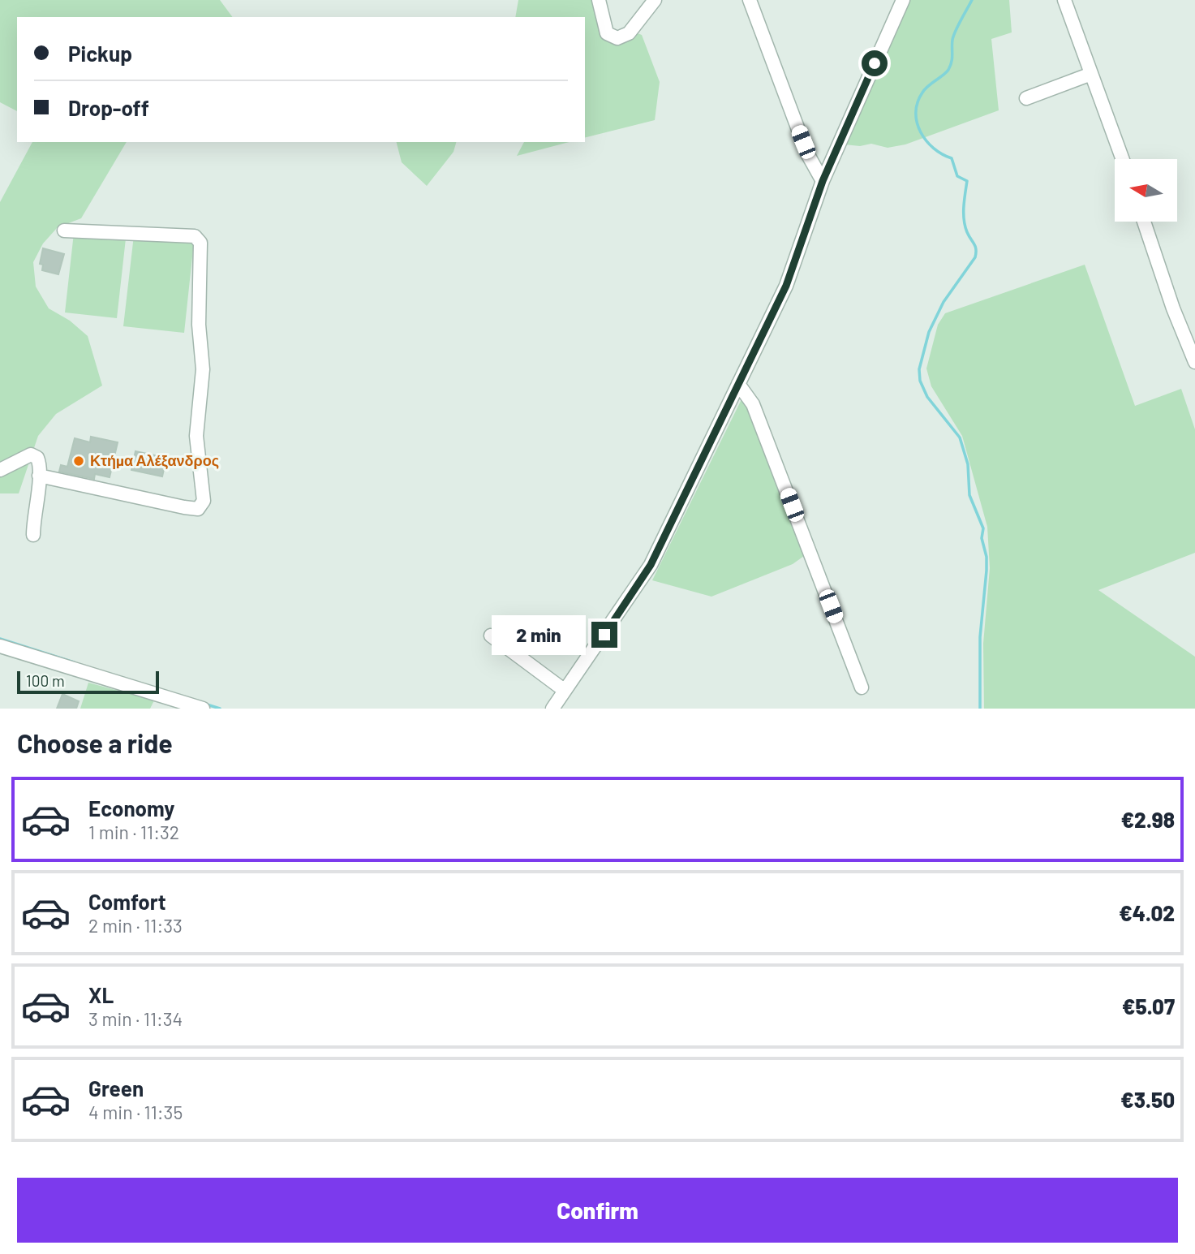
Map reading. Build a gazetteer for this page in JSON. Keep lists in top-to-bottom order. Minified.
{"places":["Κτήμα Αλέξανδρος"],"scale_bar":"100 m","north":"left","page":{"banner":["Pickup","Drop-off"],"bubble":"2 min","scale":"100 m","heading":"Choose a ride","list":[{"name":"Economy","note":"1 min · 11:32","value":"€2.98"},{"name":"Comfort","note":"2 min · 11:33","value":"€4.02"},{"name":"XL","note":"3 min · 11:34","value":"€5.07"},{"name":"Green","note":"4 min · 11:35","value":"€3.50"}],"buttons":"Confirm"}}
